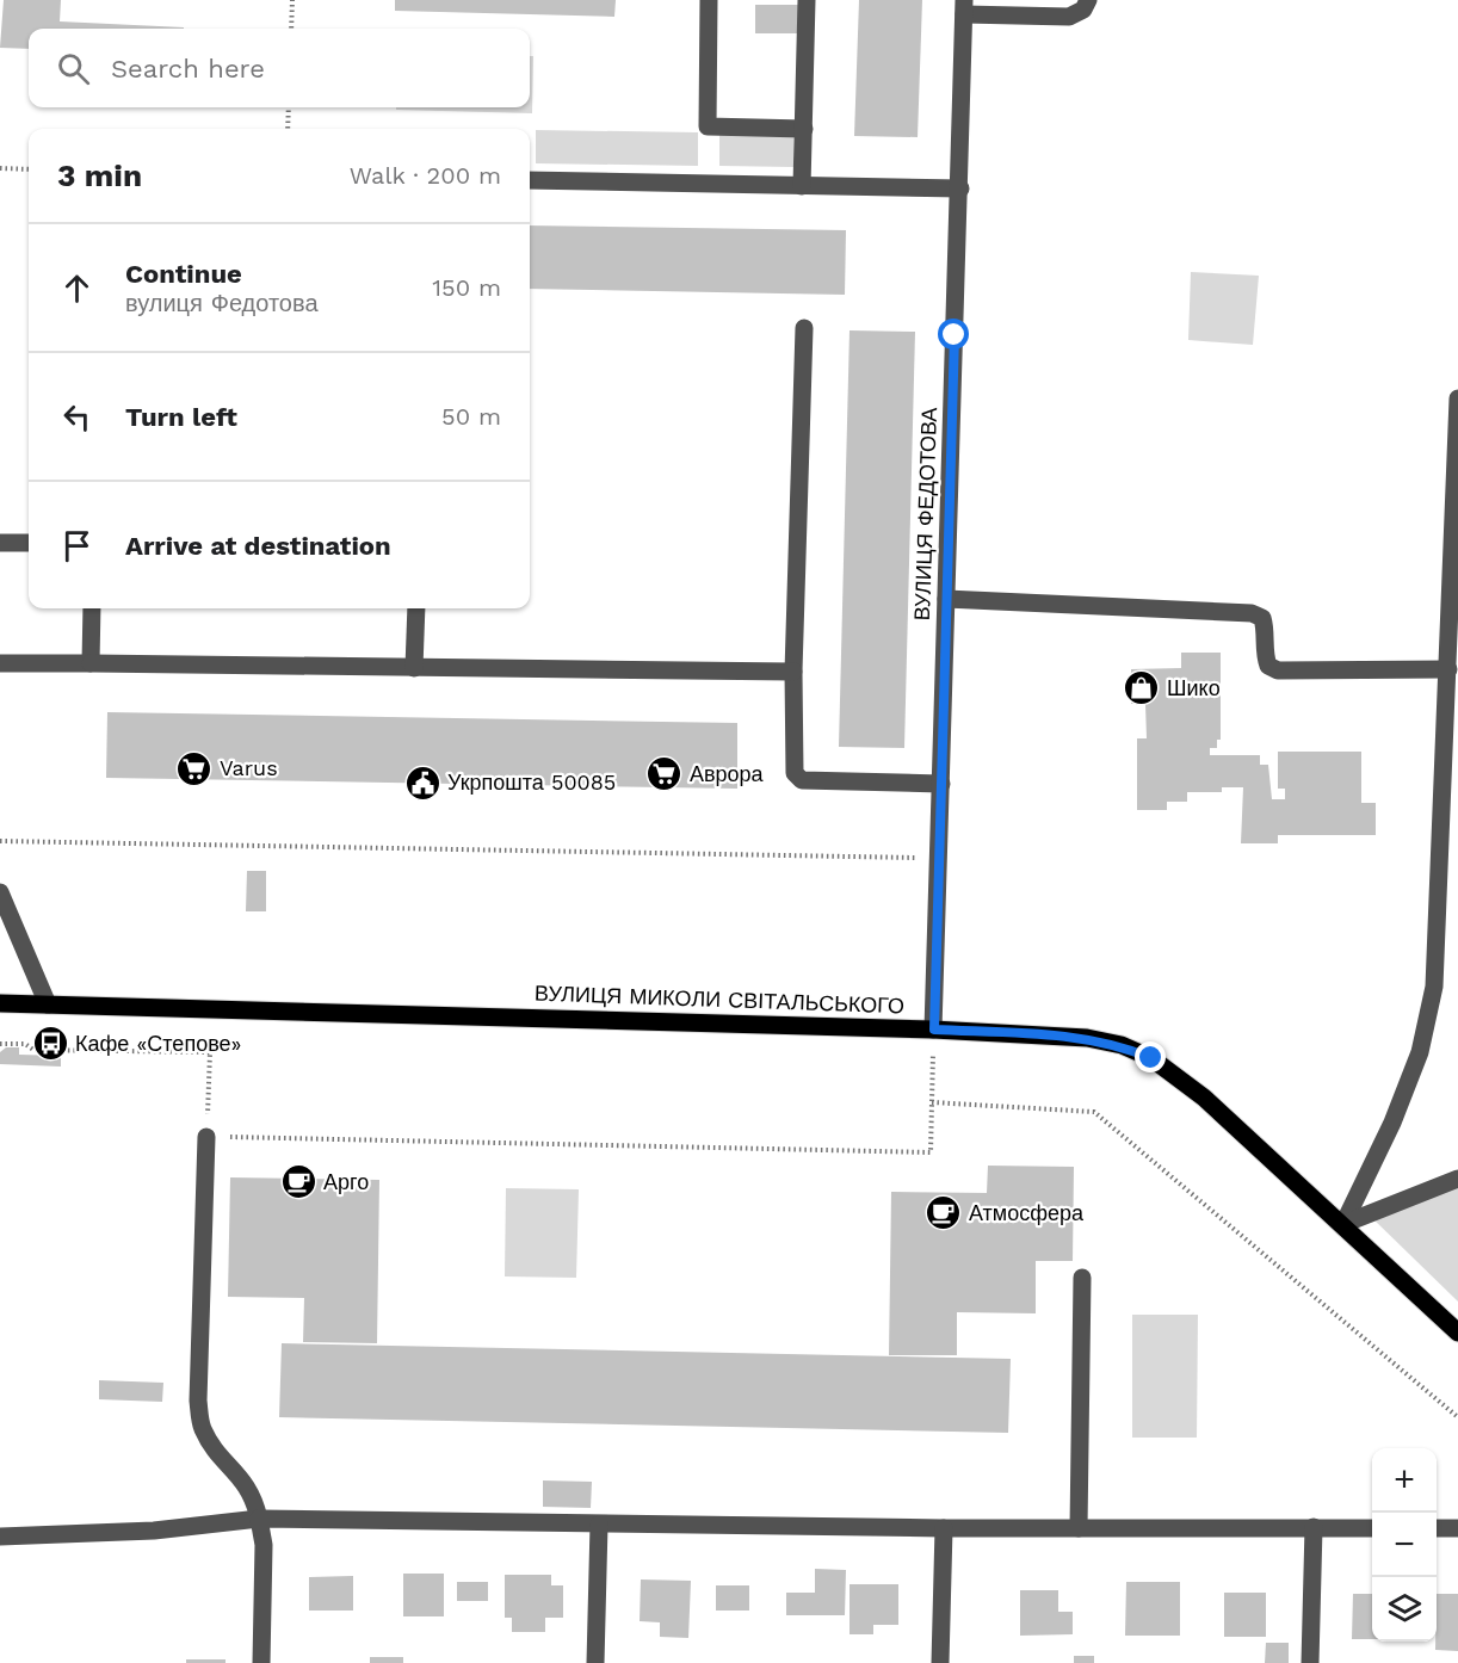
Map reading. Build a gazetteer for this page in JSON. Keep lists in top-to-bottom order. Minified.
{"streets":{"main road":["ВУЛИЦЯ МИКОЛИ СВІТАЛЬСЬКОГО"],"street":["ВУЛИЦЯ ФЕДОТОВА"]},"crossings":[["ВУЛИЦЯ ФЕДОТОВА","ВУЛИЦЯ МИКОЛИ СВІТАЛЬСЬКОГО"]],"places":{"shop":["Шико"],"supermarket":["Varus","Аврора"],"public building":["Укрпошта 50085"],"bus stop":["Кафе «Степове»"],"cafe":["Арго","Атмосфера"]},"page":{"search":"Search here","heading":["3 min","Walk · 200 m"],"list":[["Continue","вулиця Федотова","150 m"],["Turn left","50 m"],"Arrive at destination"],"map_buttons":["+","−"]}}
